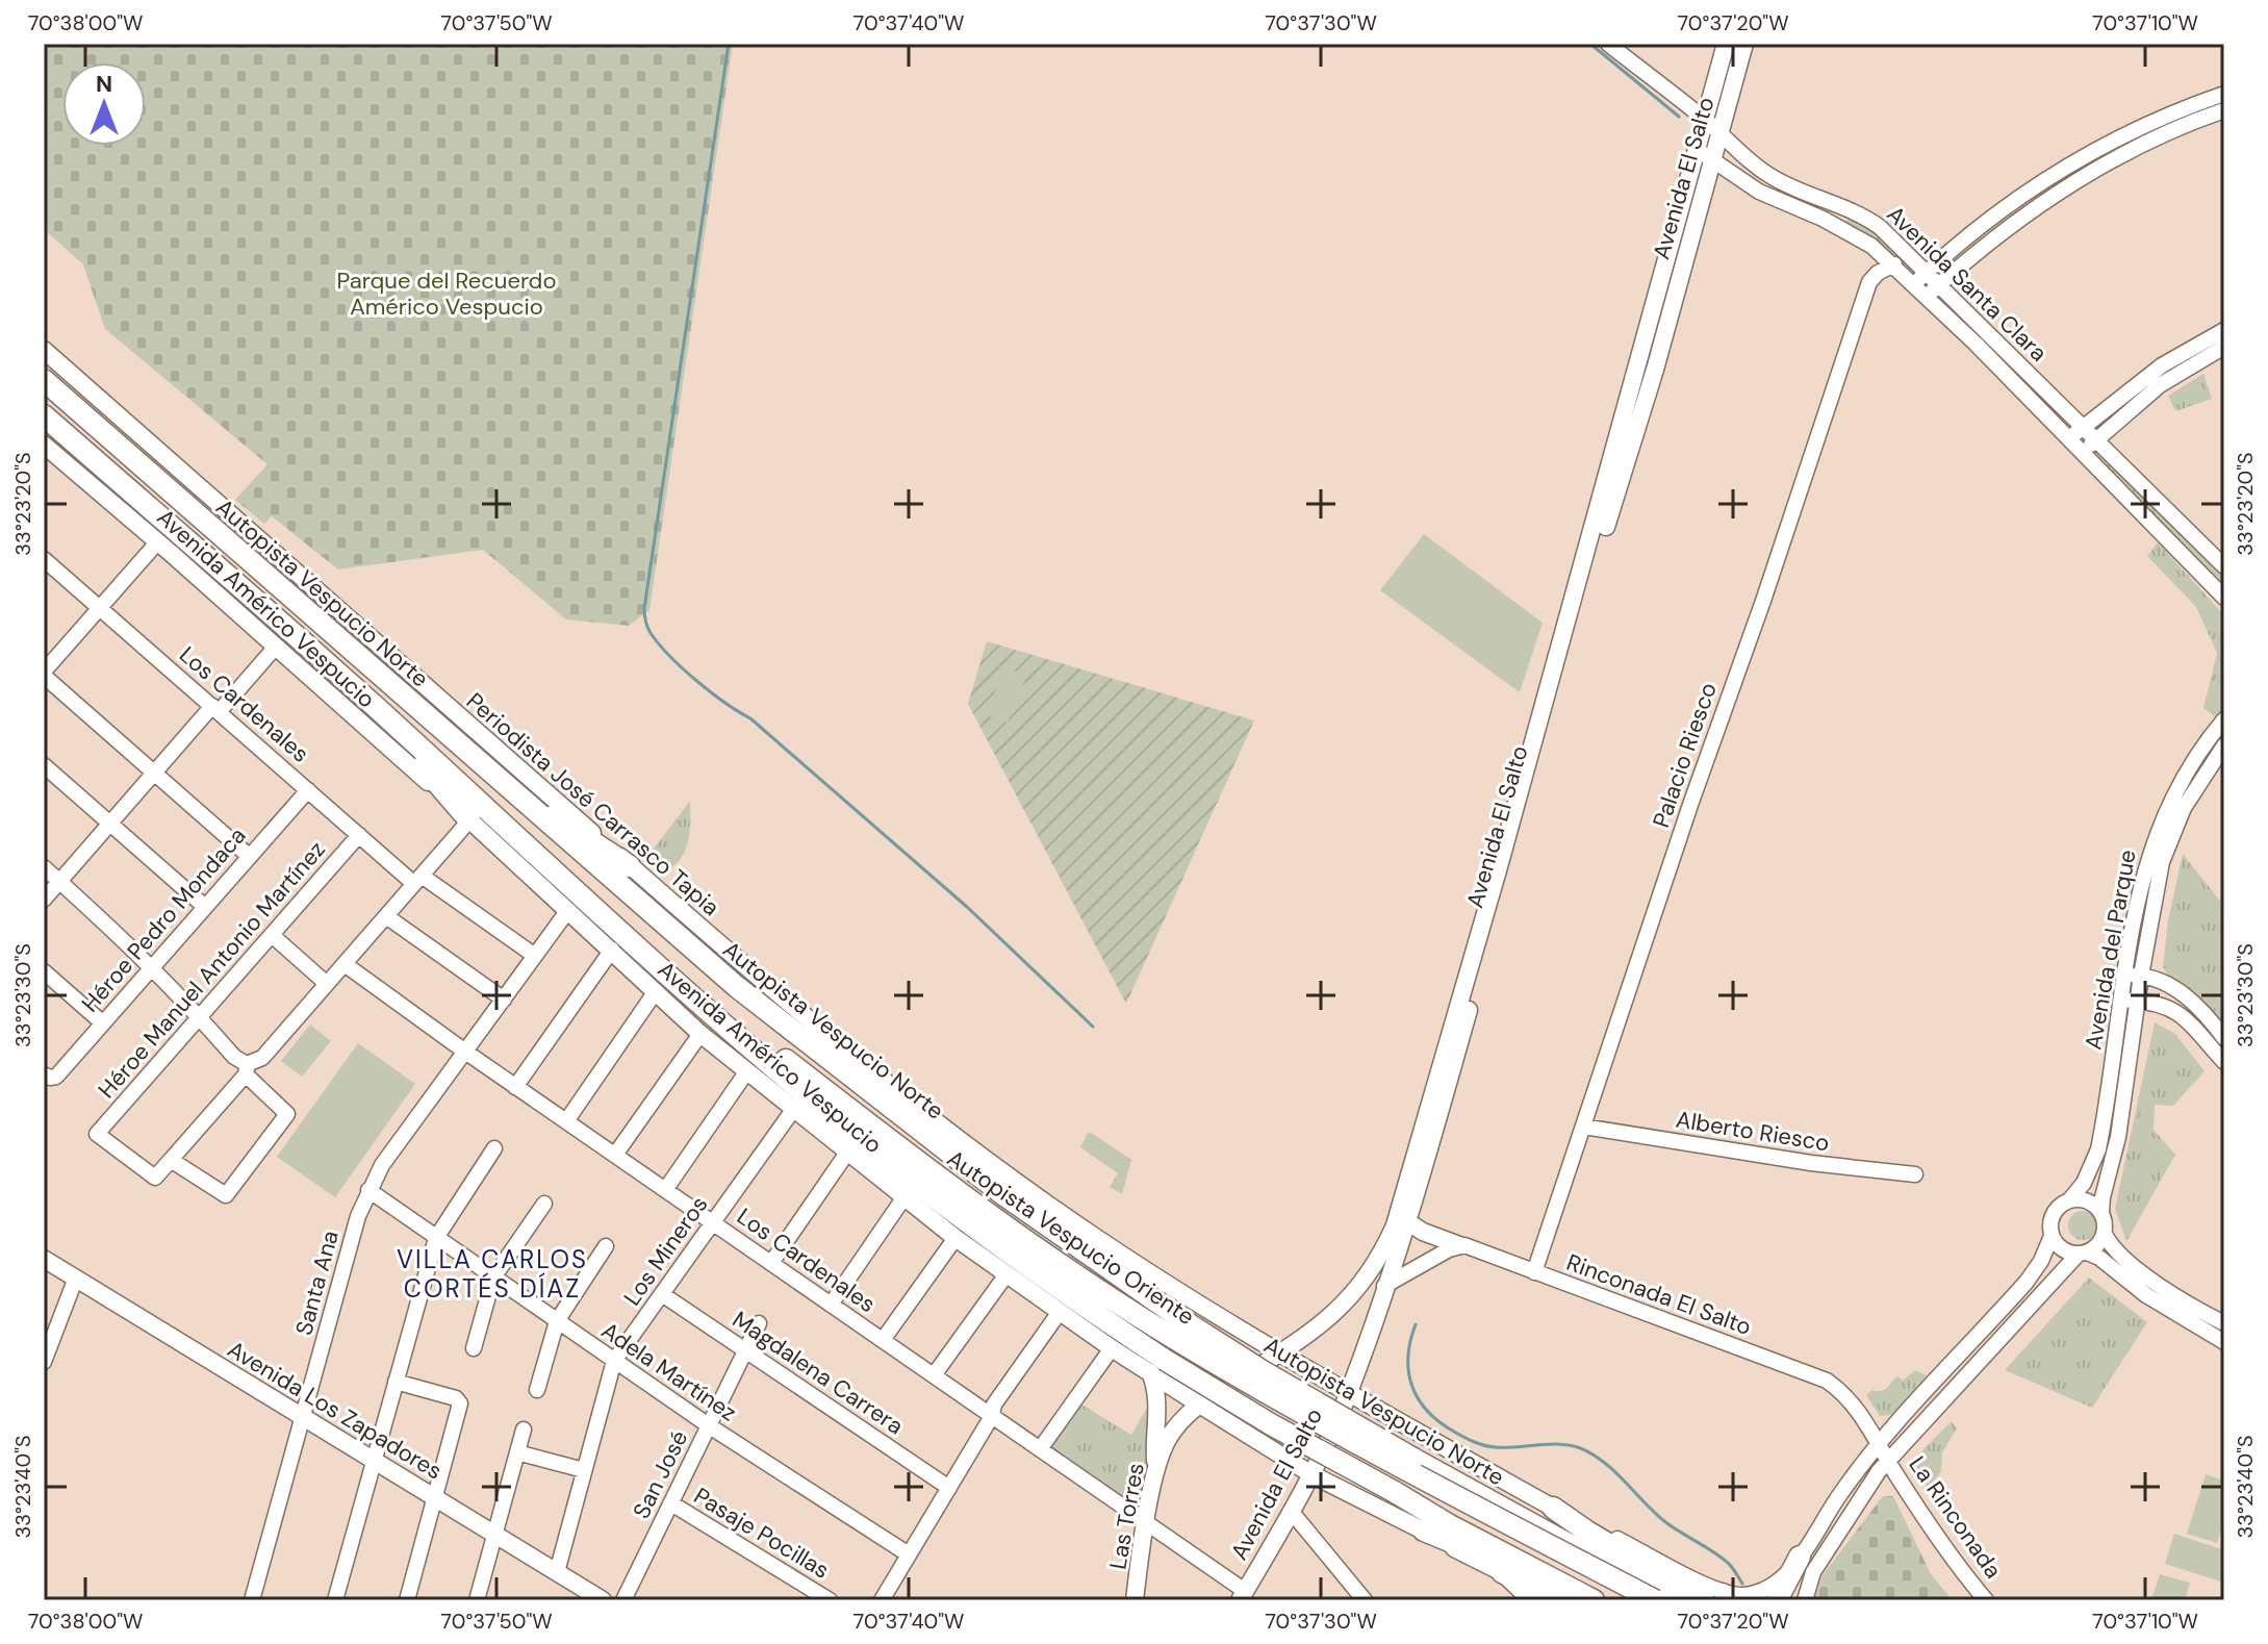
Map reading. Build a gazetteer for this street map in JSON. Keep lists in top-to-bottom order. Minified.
{"streets":{"highway":["Autopista Vespucio Norte","Autopista Vespucio Oriente"],"main road":["Avenida El Salto","Avenida Américo Vespucio","Periodista José Carrasco Tapia","Avenida Los Zapadores","Las Torres"],"street":["Avenida Santa Clara","Los Cardenales","Palacio Riesco","Héroe Pedro Mondaca","Avenida del Parque","Héroe Manuel Antonio Martínez","Alberto Riesco","Los Mineros","Santa Ana","Rinconada El Salto","Adela Martínez","Magdalena Carrera","San José","La Rinconada","Pasaje Pocillas"]},"crossings":[["Avenida El Salto","Avenida Santa Clara"],["Avenida El Salto","Avenida Américo Vespucio"],["Avenida El Salto","Los Cardenales"],["Avenida El Salto","Periodista José Carrasco Tapia"],["Avenida El Salto","Las Torres"],["Avenida Santa Clara","Palacio Riesco"],["Autopista Vespucio Norte","Autopista Vespucio Oriente"],["Avenida Américo Vespucio","Los Mineros"],["Avenida Américo Vespucio","Santa Ana"],["Avenida Américo Vespucio","Las Torres"],["Los Cardenales","Héroe Pedro Mondaca"],["Los Cardenales","Héroe Manuel Antonio Martínez"],["Los Cardenales","Los Mineros"],["Los Cardenales","Santa Ana"],["Los Cardenales","Las Torres"],["Palacio Riesco","Alberto Riesco"],["Palacio Riesco","Rinconada El Salto"],["Los Mineros","Adela Martínez"],["Los Mineros","Magdalena Carrera"],["Los Mineros","Avenida Los Zapadores"],["Santa Ana","Adela Martínez"],["Santa Ana","Avenida Los Zapadores"],["Rinconada El Salto","La Rinconada"],["Adela Martínez","San José"],["Magdalena Carrera","San José"],["San José","Pasaje Pocillas"]],"districts":["VILLA CARLOS CORTÉS DÍAZ"],"parks":["Parque del Recuerdo Américo Vespucio"],"north":"top","coordinates":["70°38'00\"W","70°37'50\"W","70°37'40\"W","70°37'30\"W","70°37'20\"W","70°37'10\"W","33°23'20\"S","33°23'30\"S","33°23'40\"S"]}
